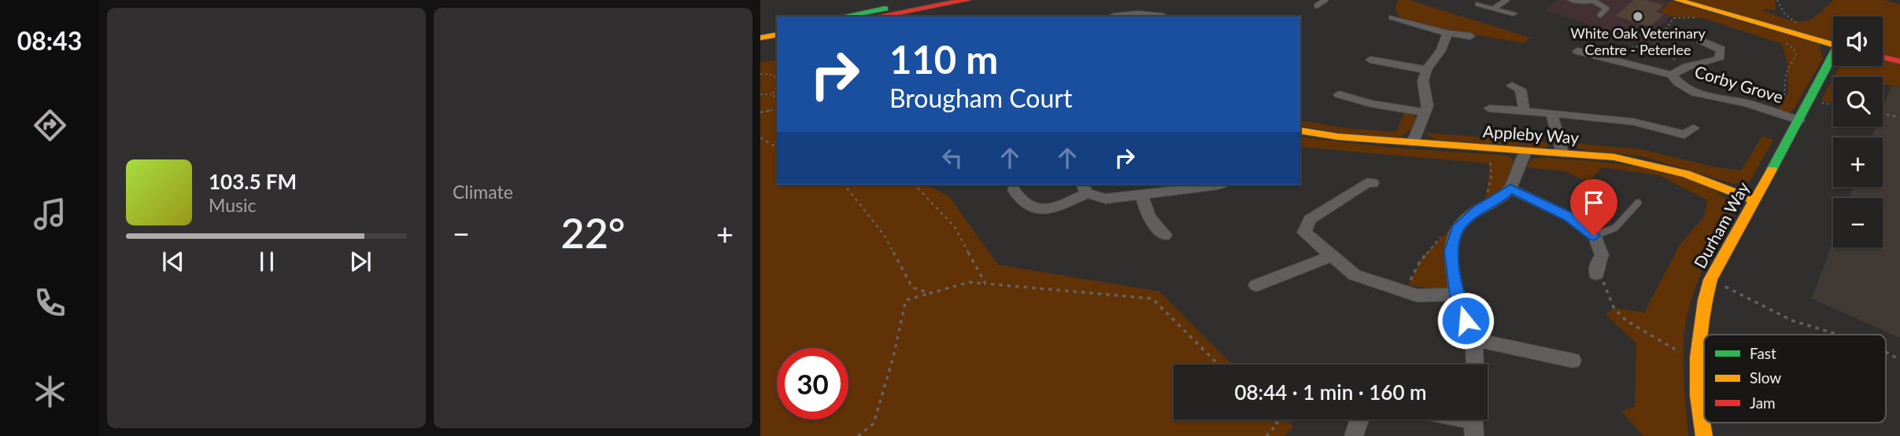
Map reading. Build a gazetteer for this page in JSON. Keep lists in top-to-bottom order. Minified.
{"streets":{"main road":["Appleby Way","Durham Way"],"street":["Corby Grove"]},"crossings":[["Corby Grove","Durham Way"],["Appleby Way","Durham Way"]],"places":["White Oak Veterinary Centre - Peterlee"],"legend":["Fast","Slow","Jam"],"page":{"tabs":"08:43","tile":"Climate","map_buttons":["+","−"],"turn":["110 m","Brougham Court"],"song":["103.5 FM","Music"],"heat":["−","22°","+"],"limit":"30","trip":"08:44 · 1 min · 160 m"}}
